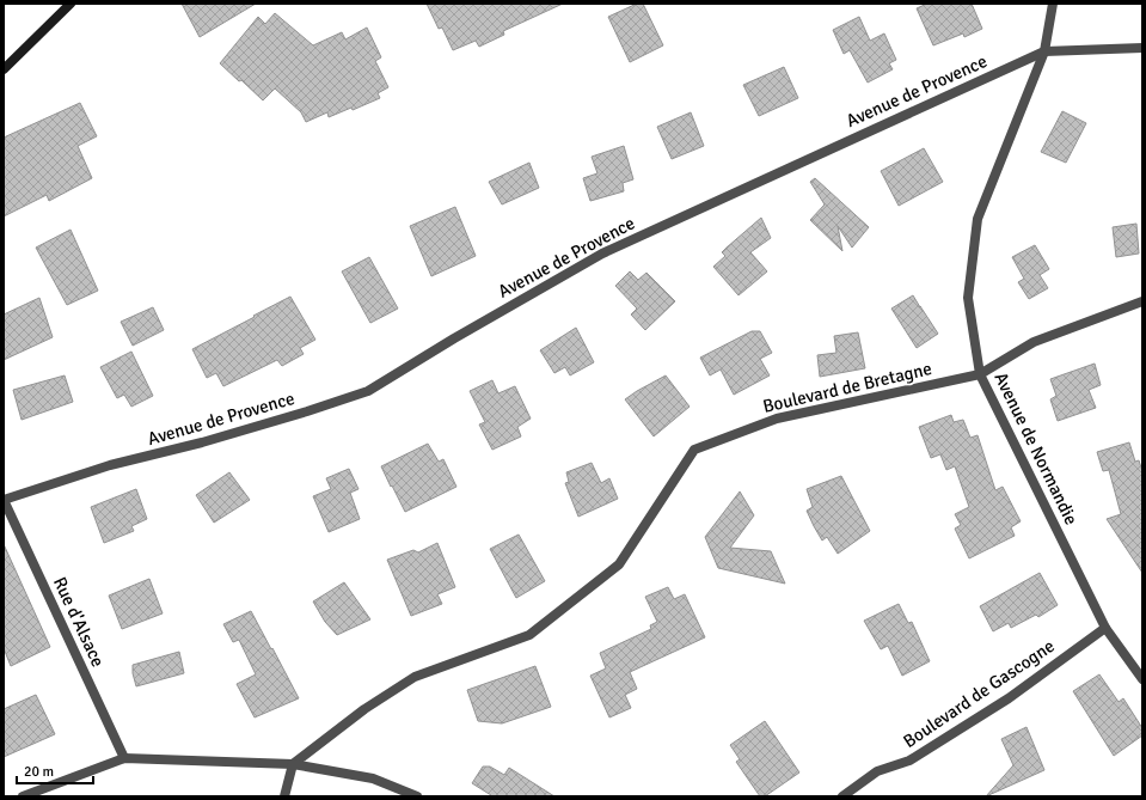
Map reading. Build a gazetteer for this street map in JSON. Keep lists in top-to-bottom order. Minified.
{"streets":{"street":["Avenue de Provence","Boulevard de Bretagne","Avenue de Normandie","Rue d'Alsace","Boulevard de Gascogne"]},"crossings":[["Avenue de Provence","Avenue de Normandie"],["Avenue de Provence","Rue d'Alsace"],["Boulevard de Bretagne","Avenue de Normandie"],["Avenue de Normandie","Boulevard de Gascogne"]],"scale_bar":"20 m"}
